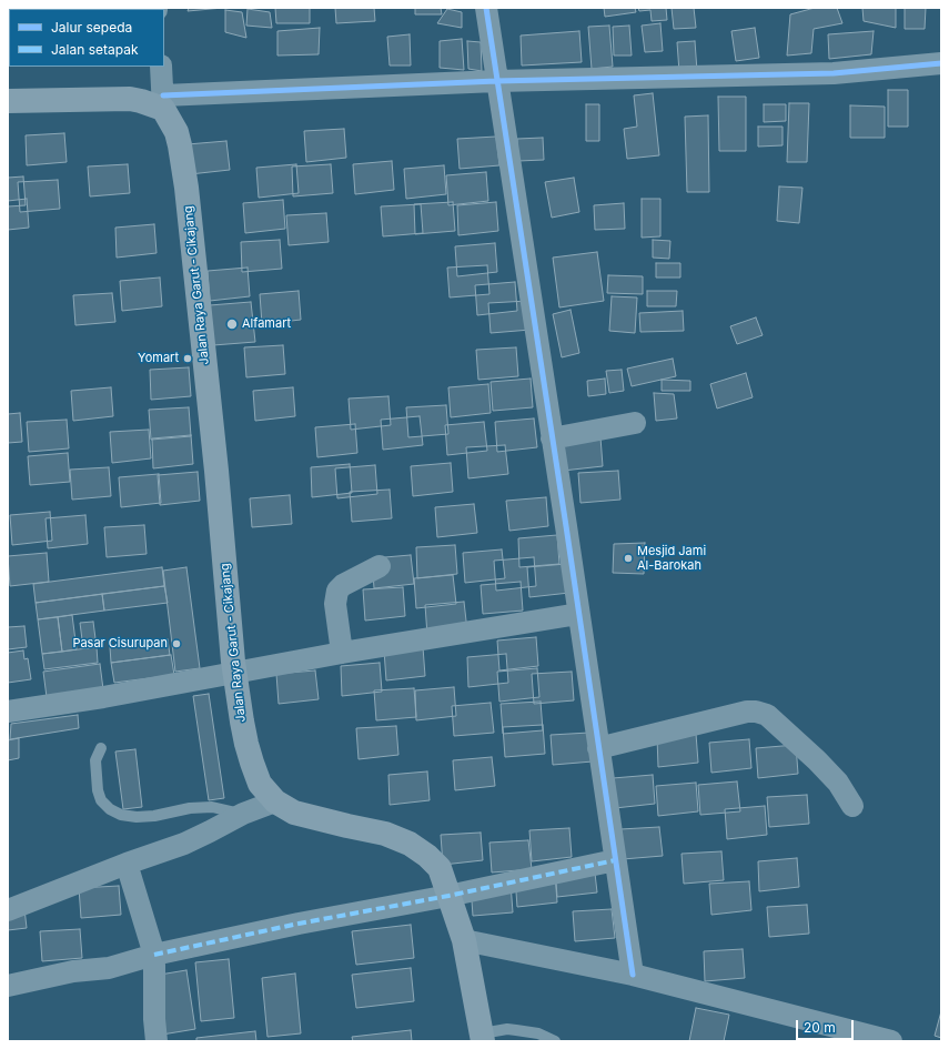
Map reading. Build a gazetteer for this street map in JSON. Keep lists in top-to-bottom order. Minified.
{"streets":{"main road":["Jalan Raya Garut - Cikajang"]},"places":["Alfamart","Yomart","Mesjid Jami Al-Barokah","Pasar Cisurupan"],"legend":["Jalur sepeda","Jalan setapak"],"scale_bar":"20 m"}
